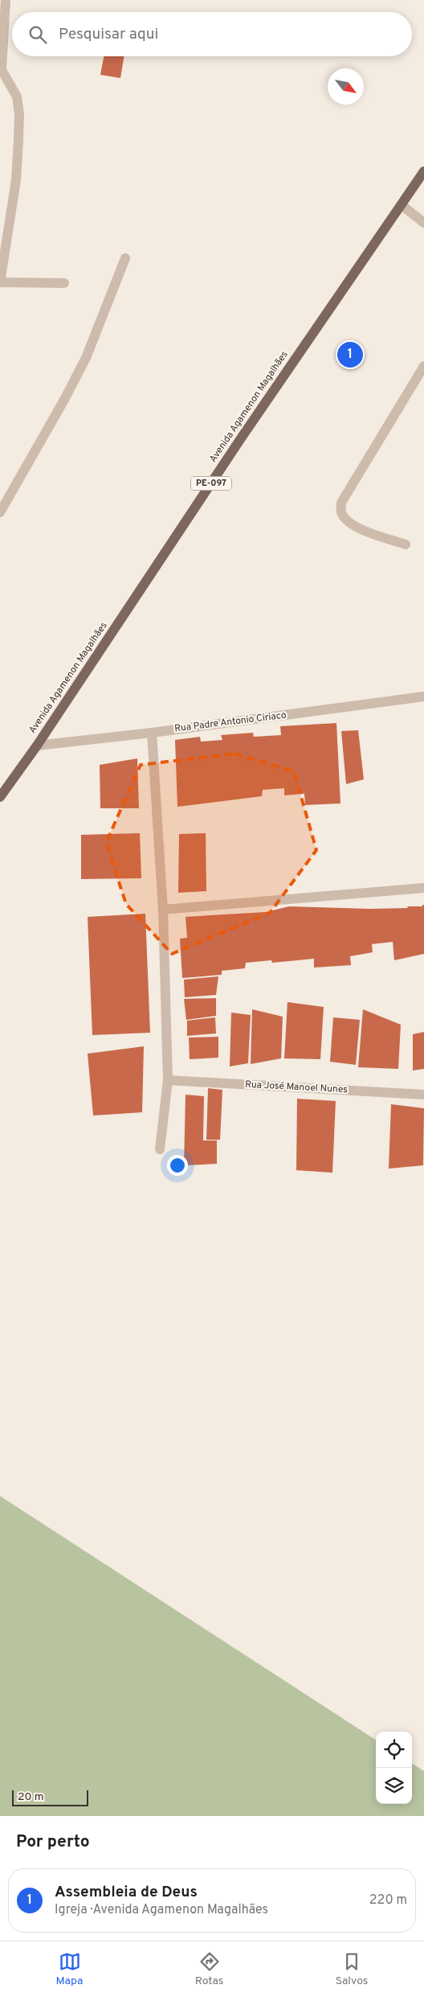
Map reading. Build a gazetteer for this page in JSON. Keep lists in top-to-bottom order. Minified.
{"streets":{"main road":["Avenida Agamenon Magalhães","PE-097"],"street":["Rua Padre Antonio Ciriaco","Rua José Manoel Nunes"]},"crossings":[["Avenida Agamenon Magalhães","Rua Padre Antonio Ciriaco"]],"scale_bar":"20 m","north":"bottom right","page":{"search":"Pesquisar aqui","pins":"1","scale":"20 m","heading":"Por perto","list":[{"mark":"1","name":"Assembleia de Deus","note":"Igreja · Avenida Agamenon Magalhães","value":"220 m"}],"nav":["Mapa","Rotas","Salvos"]}}
